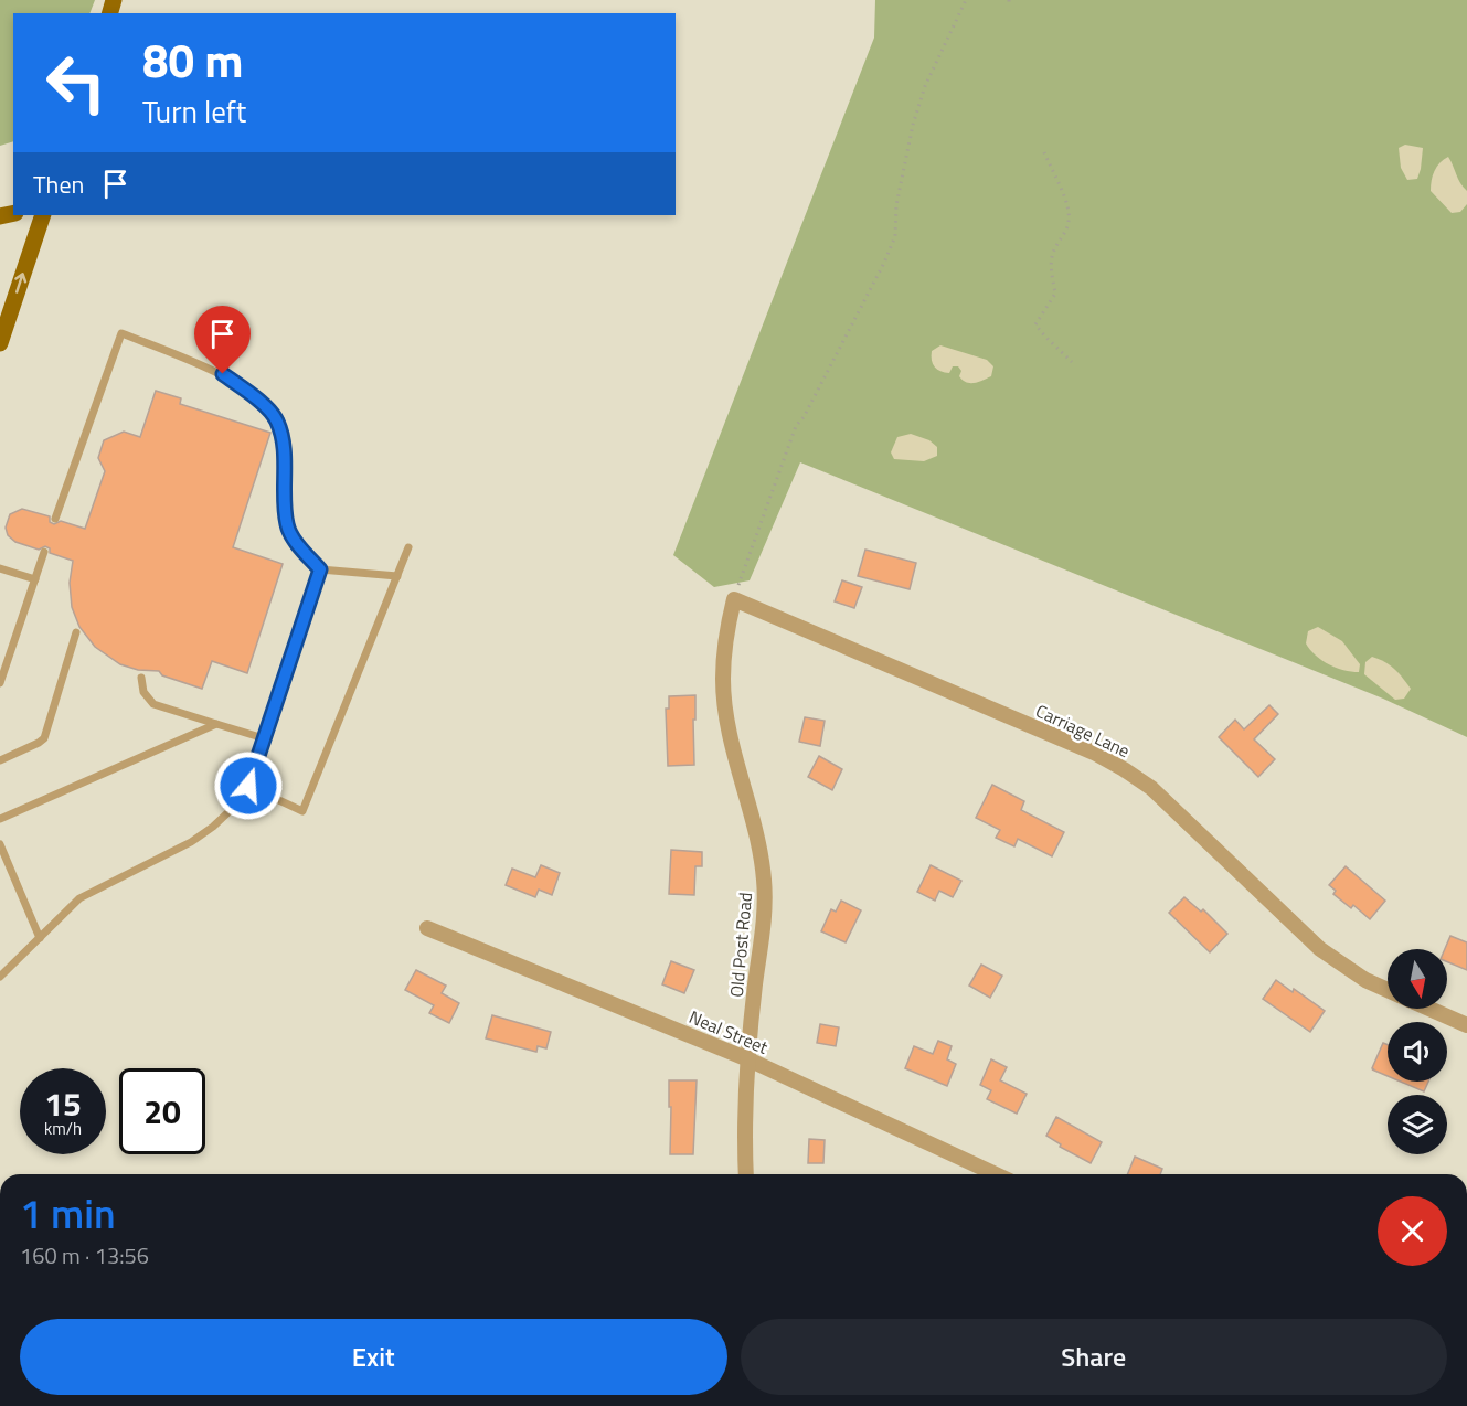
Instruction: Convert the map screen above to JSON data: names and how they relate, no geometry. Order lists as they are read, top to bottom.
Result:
{
  "streets": {
    "street": ["Carriage Lane", "Old Post Road", "Neal Street"]
  },
  "crossings": [
    ["Carriage Lane", "Old Post Road"],
    ["Old Post Road", "Neal Street"]
  ],
  "north": "bottom",
  "page": {
    "turn": ["80 m", "Turn left"],
    "then": "Then",
    "speed": "15 km/h",
    "limit": "20",
    "heading": ["1 min", "160 m · 13:56"],
    "buttons": ["Exit", "Share"]
  }
}
